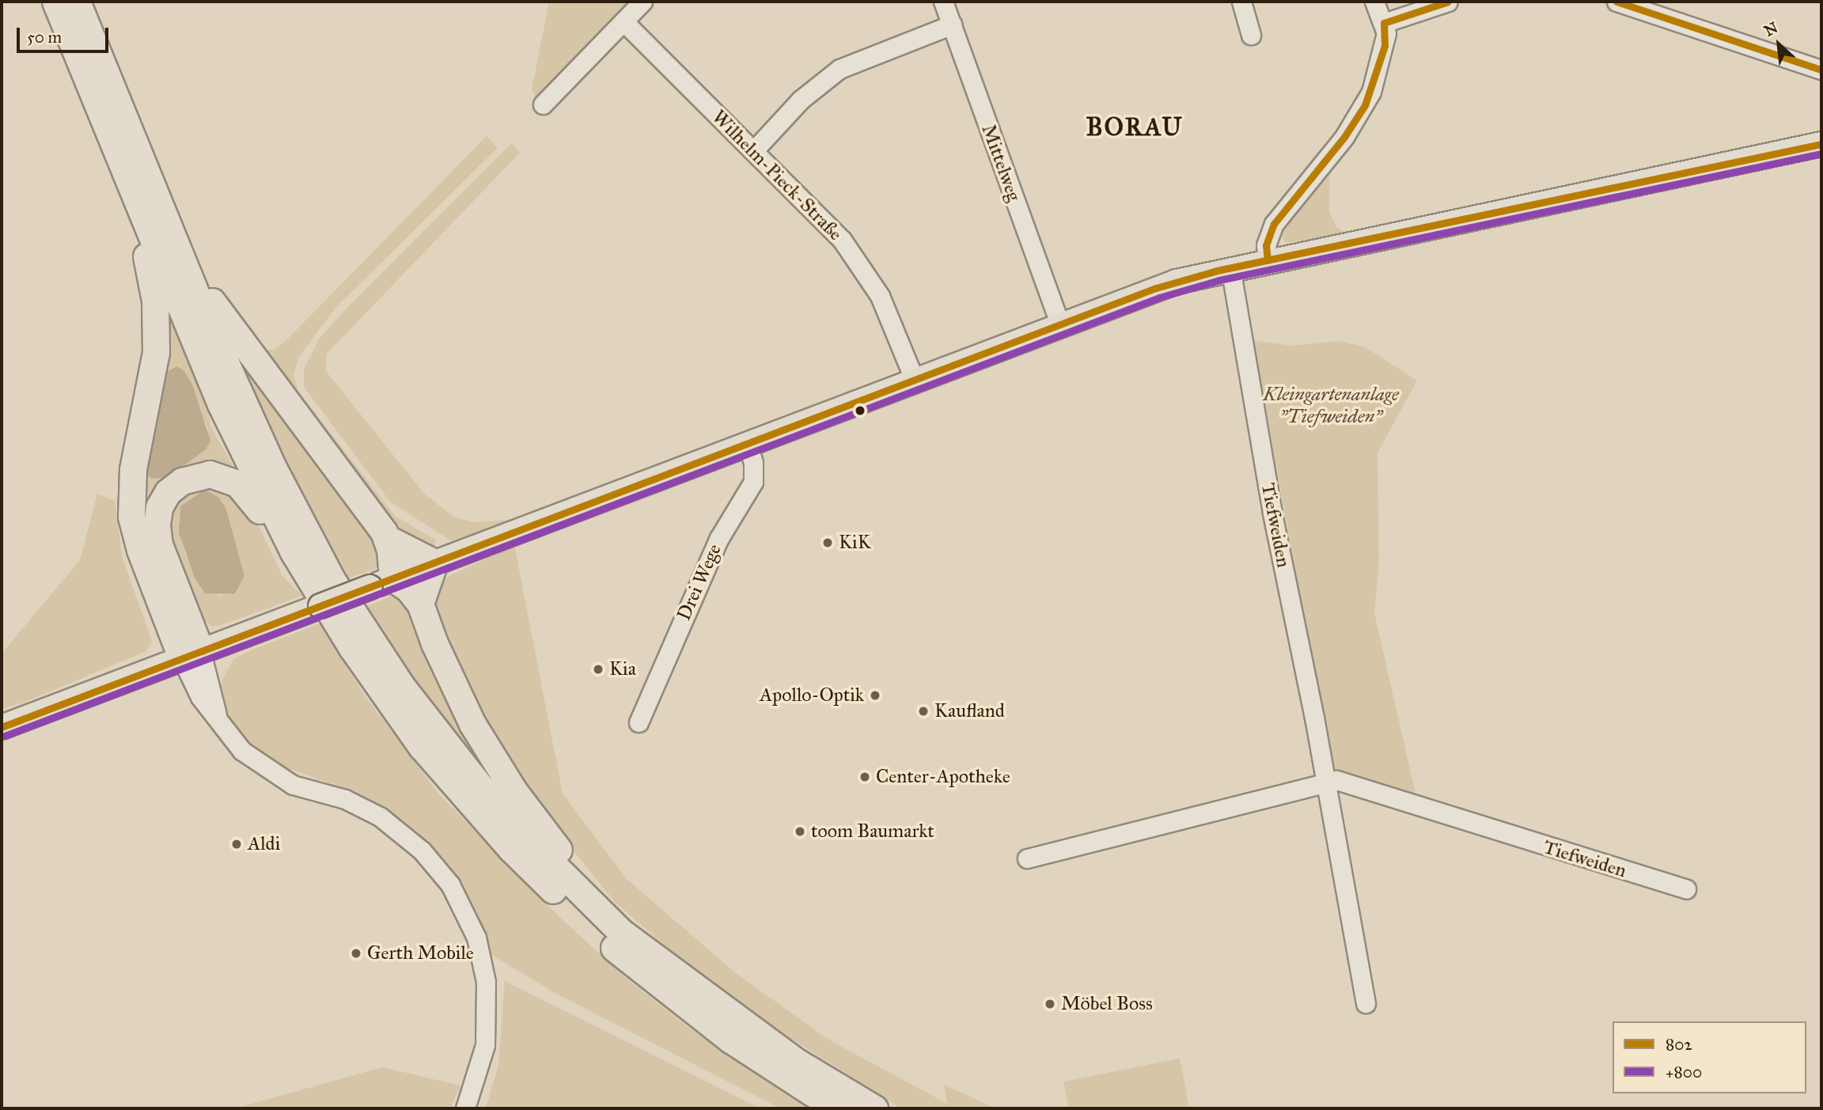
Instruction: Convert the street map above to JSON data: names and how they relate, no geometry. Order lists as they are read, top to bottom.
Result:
{
  "streets": {
    "street": [
      "Mittelweg",
      "Wilhelm-Pieck-Straße",
      "Tiefweiden",
      "Drei Wege"
    ]
  },
  "districts": ["BORAU"],
  "parks": ["Kleingartenanlage \"Tiefweiden\""],
  "places": [
    "KiK",
    "Kia",
    "Apollo-Optik",
    "Kaufland",
    "Center-Apotheke",
    "toom Baumarkt",
    "Aldi",
    "Gerth Mobile",
    "Möbel Boss"
  ],
  "lines": ["transit line 802", "transit line +800"],
  "legend": ["802", "+800"],
  "scale_bar": "50 m",
  "north": "top left"
}
